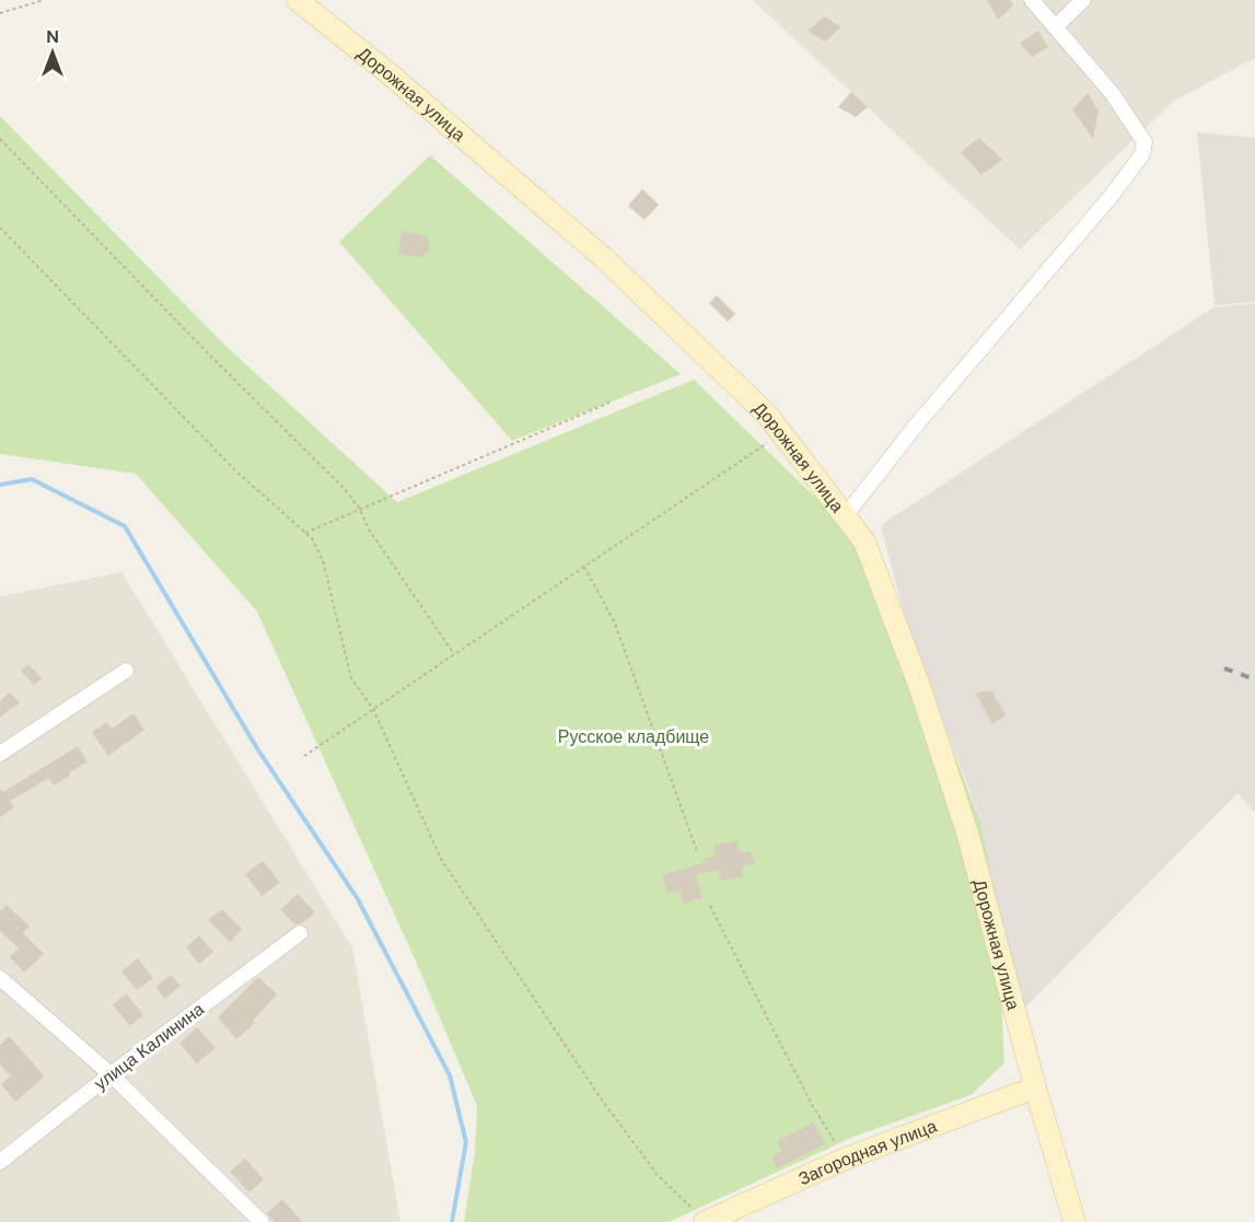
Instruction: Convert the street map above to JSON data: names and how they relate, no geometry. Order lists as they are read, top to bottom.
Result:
{
  "streets": {
    "street": ["Дорожная улица", "улица Калинина", "Загородная улица"]
  },
  "crossings": [
    ["Дорожная улица", "Загородная улица"]
  ],
  "parks": ["Русское кладбище"],
  "north": "top"
}
